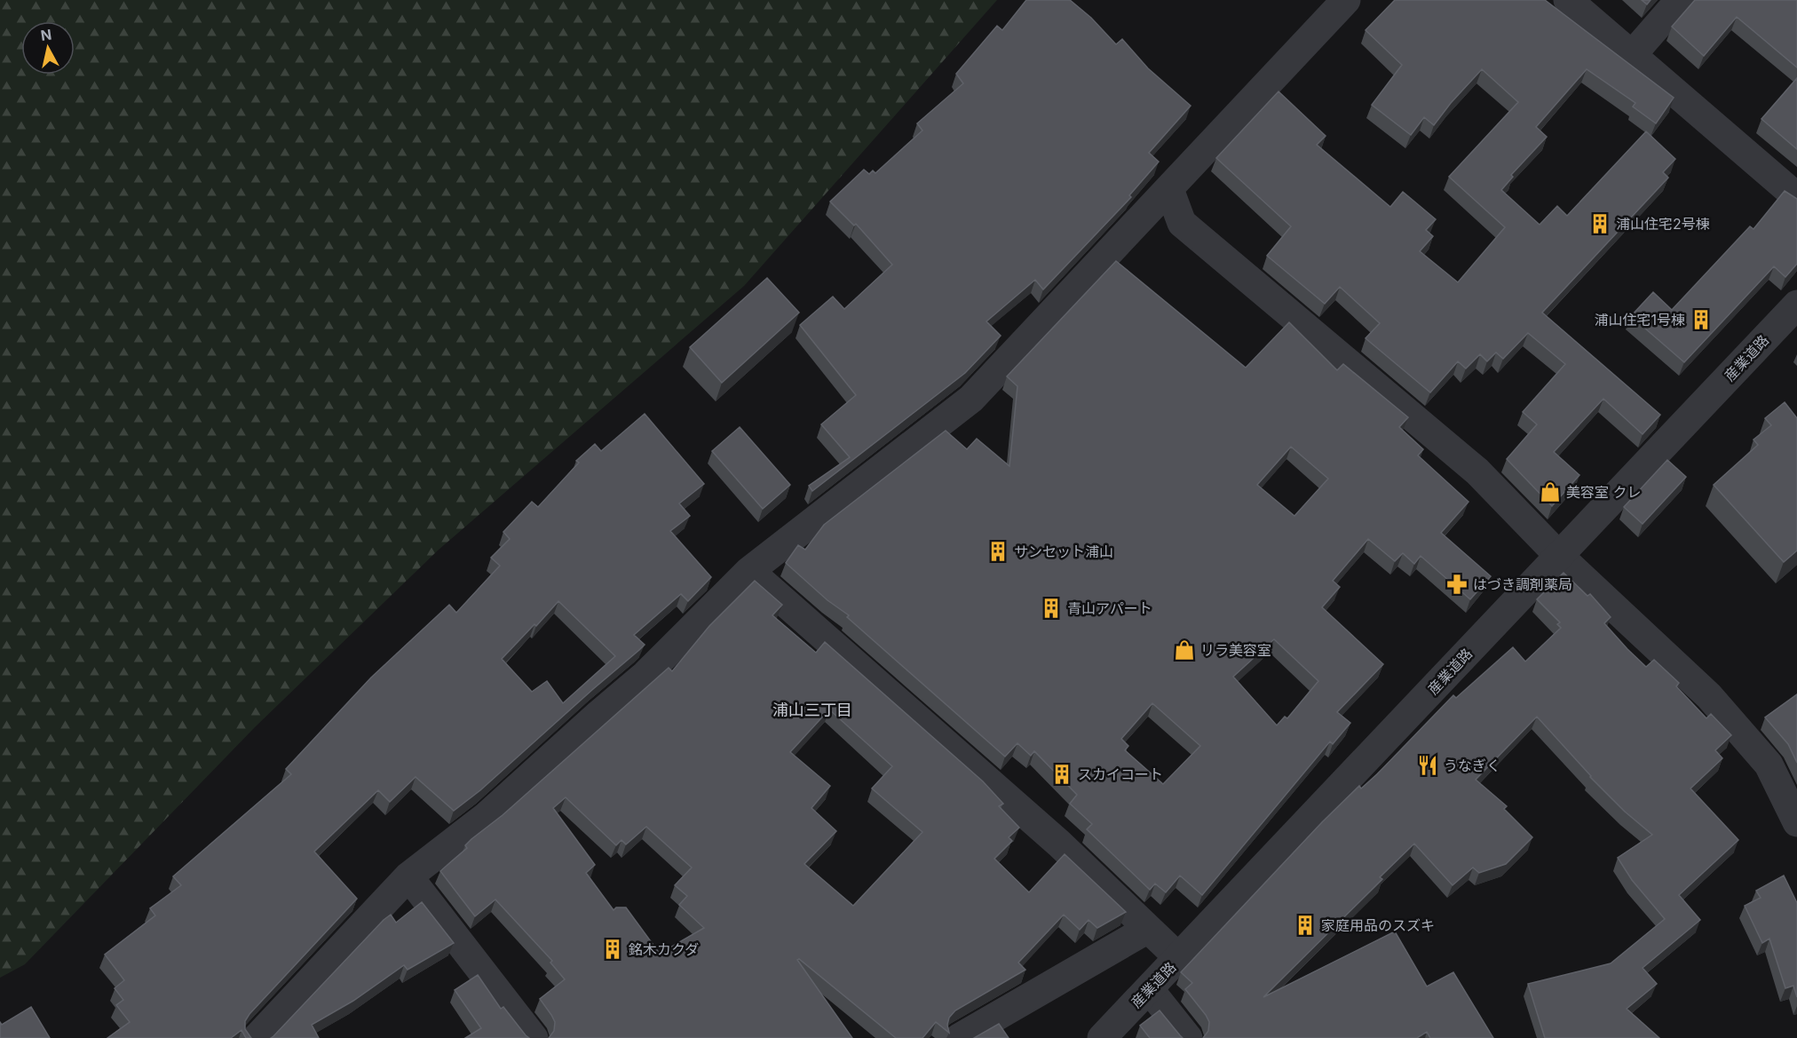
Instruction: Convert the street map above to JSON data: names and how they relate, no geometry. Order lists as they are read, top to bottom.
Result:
{
  "streets": {
    "street": ["産業道路"]
  },
  "districts": ["浦山三丁目"],
  "places": {
    "building": [
      "浦山住宅2号棟",
      "浦山住宅1号棟",
      "サンセット浦山",
      "青山アパート",
      "スカイコート",
      "家庭用品のスズキ",
      "銘木カクダ"
    ],
    "shop": ["美容室 クレ", "リラ美容室"],
    "pharmacy": ["はづき調剤薬局"],
    "restaurant": ["うなぎく"]
  },
  "north": "top"
}
